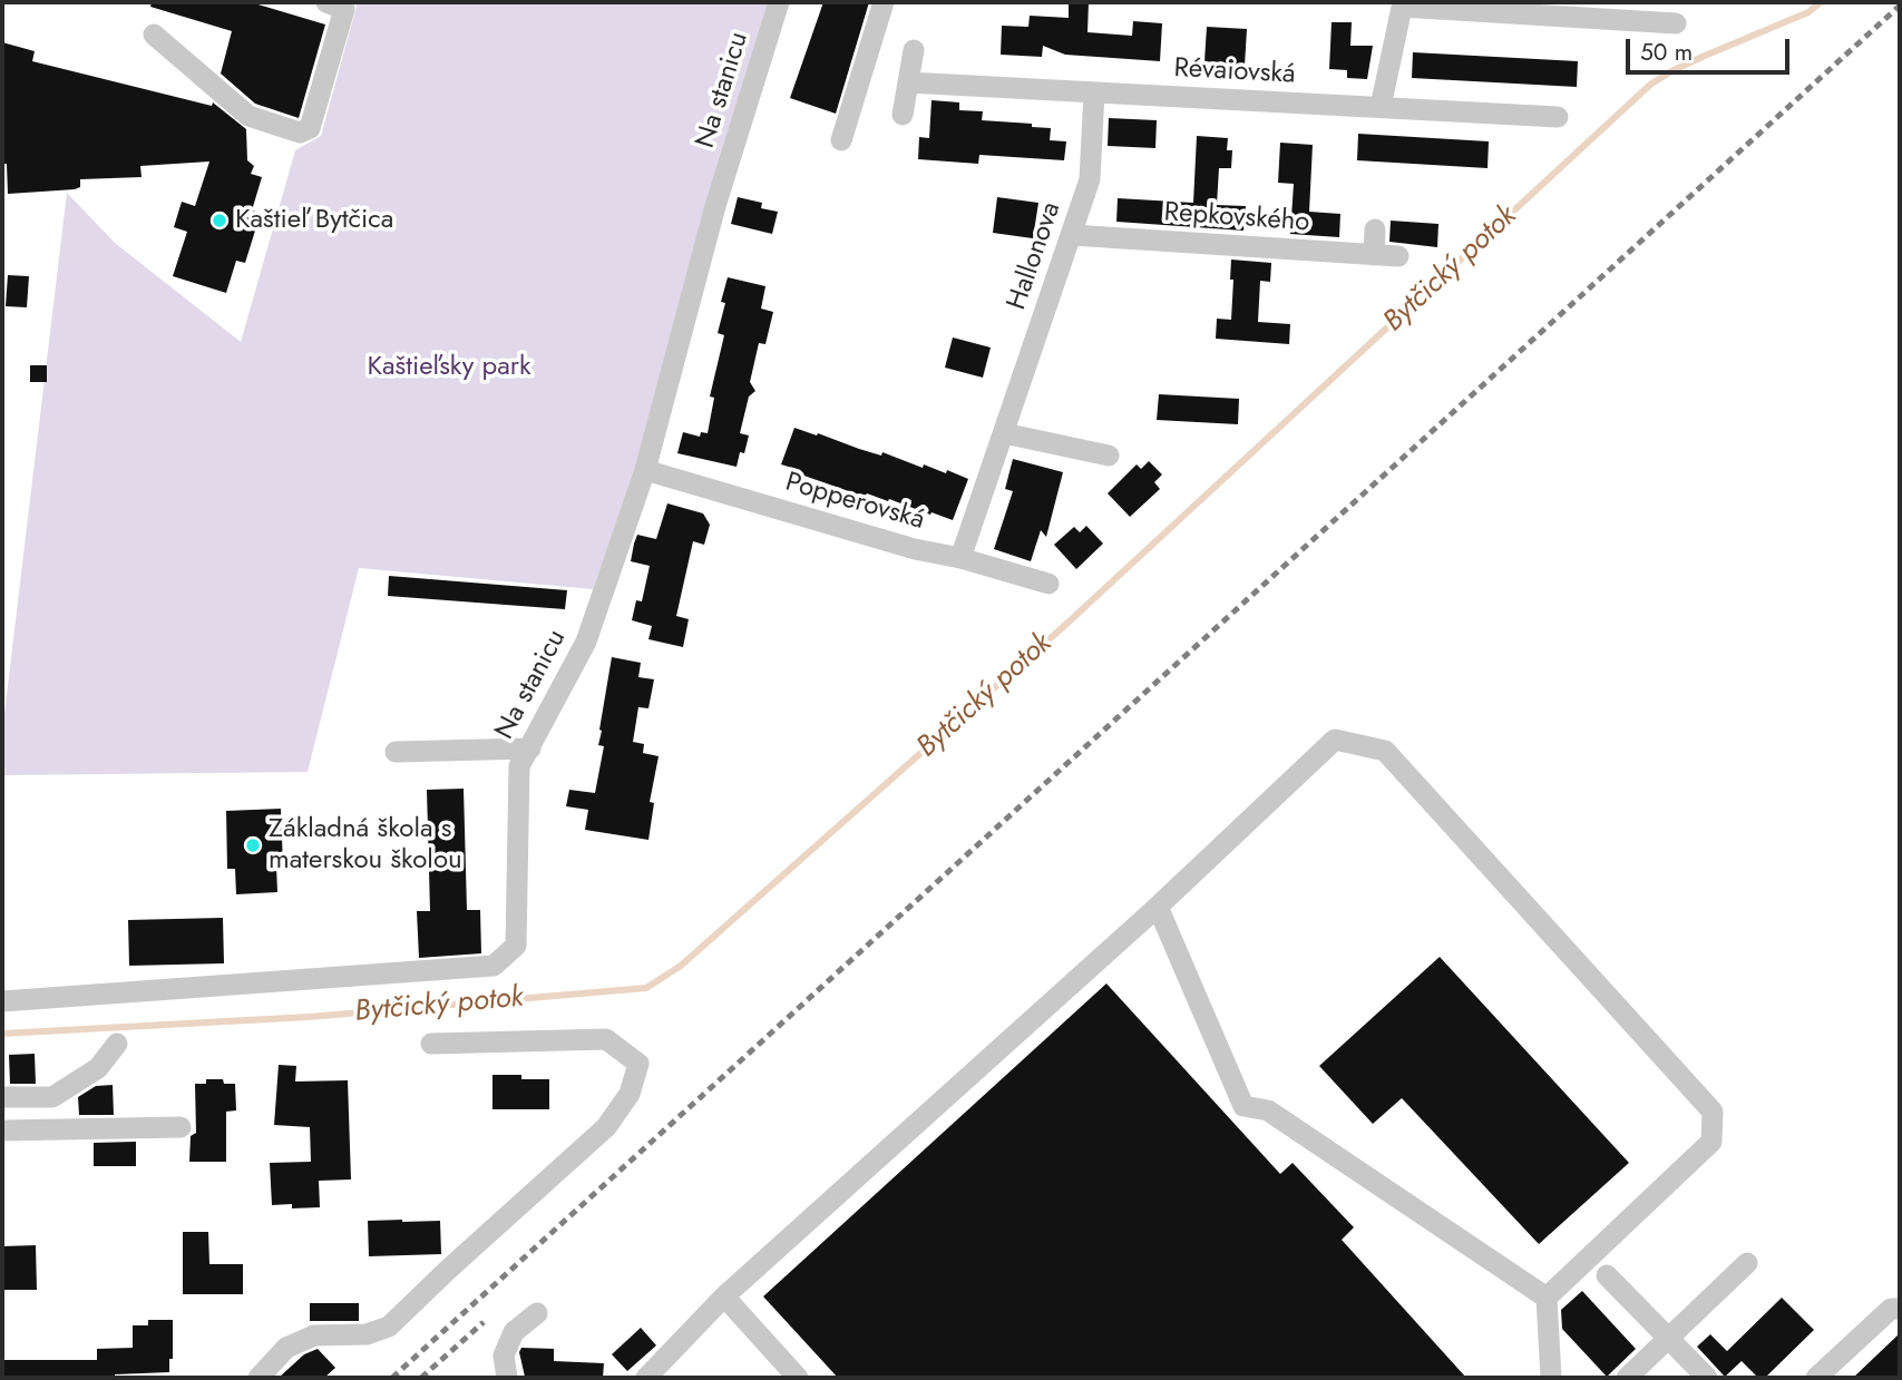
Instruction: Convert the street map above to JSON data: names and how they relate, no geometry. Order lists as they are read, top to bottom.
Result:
{
  "streets": {
    "street": [
      "Révaiovská",
      "Na stanicu",
      "Repkovského",
      "Hallonova",
      "Popperovská"
    ]
  },
  "crossings": [
    ["Révaiovská", "Hallonova"],
    ["Na stanicu", "Popperovská"],
    ["Repkovského", "Hallonova"],
    ["Hallonova", "Popperovská"]
  ],
  "water": ["Bytčický potok"],
  "parks": ["Kaštieľsky park"],
  "places": ["Kaštieľ Bytčica", "Základná škola s materskou školou"],
  "scale_bar": "50 m"
}
